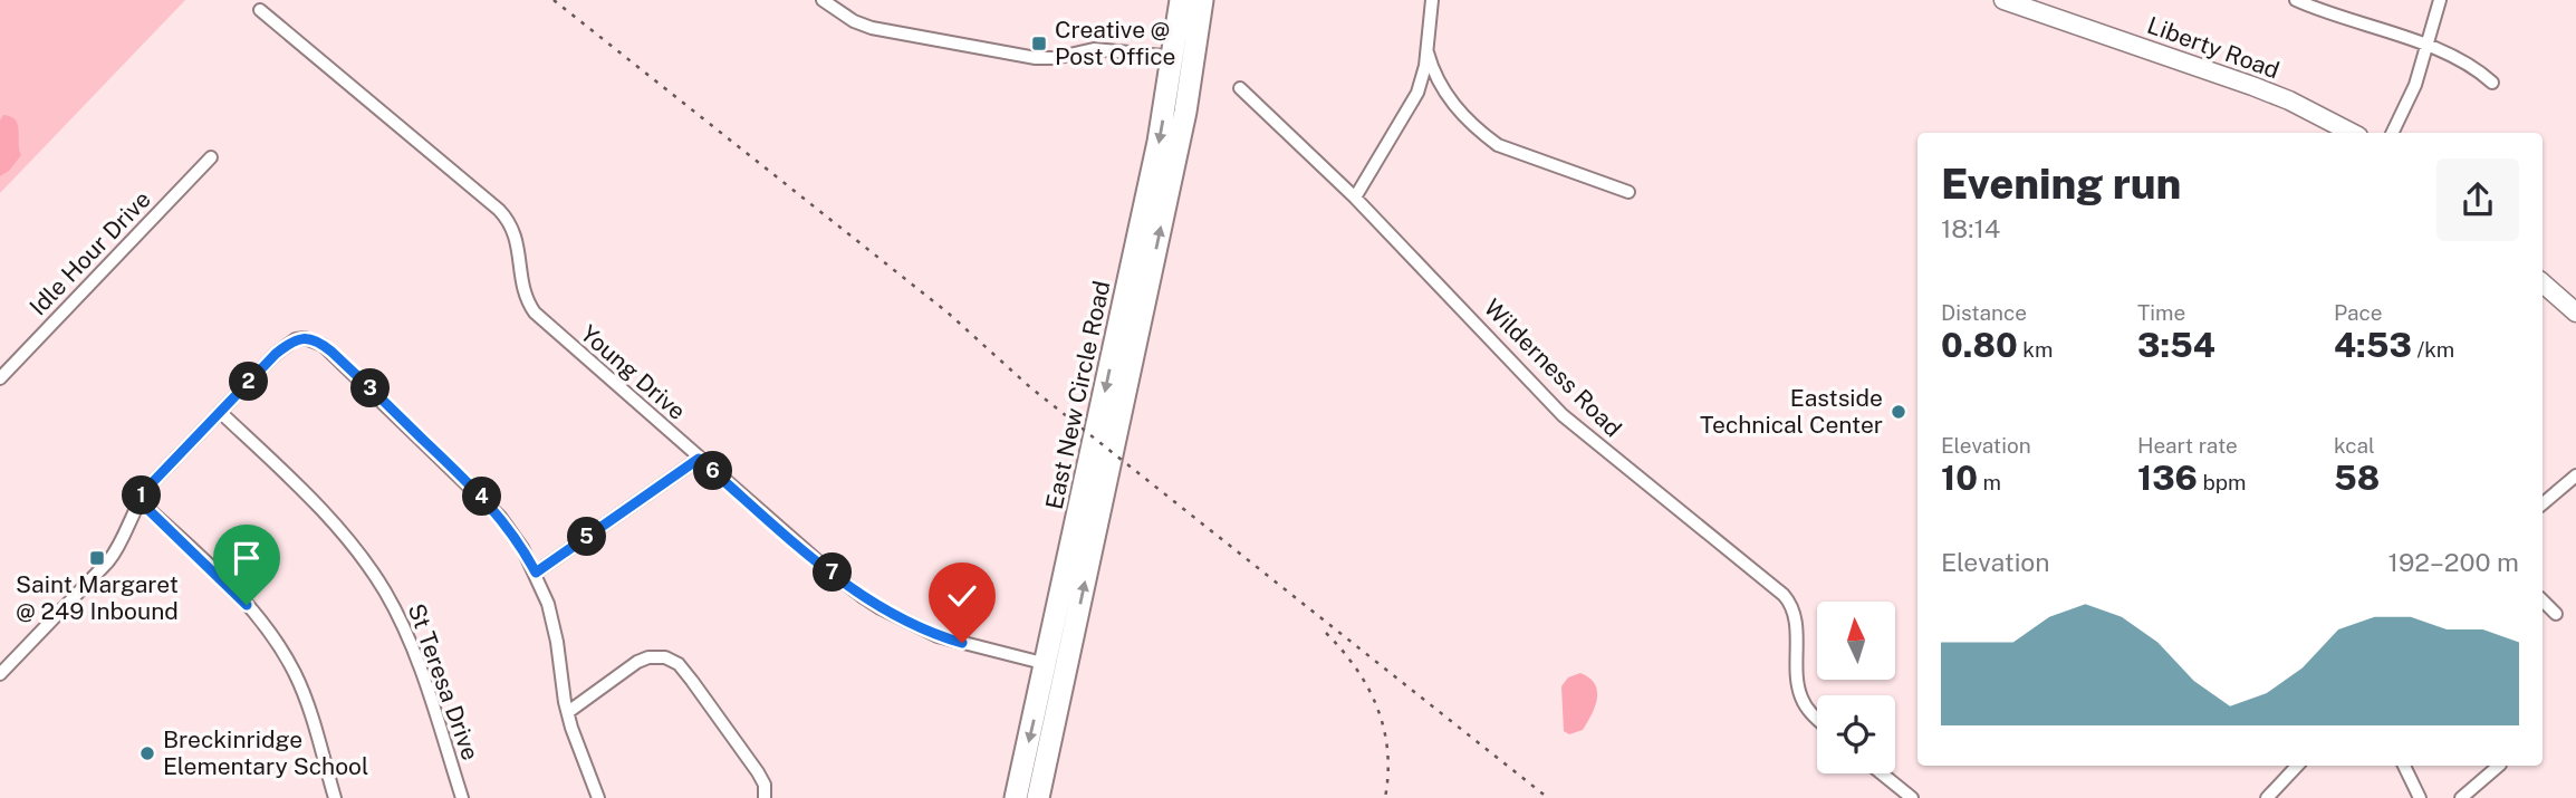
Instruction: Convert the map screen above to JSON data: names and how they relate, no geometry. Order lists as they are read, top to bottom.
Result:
{
  "streets": {
    "highway": ["East New Circle Road"],
    "main road": ["Liberty Road"],
    "street": [
      "Idle Hour Drive",
      "Wilderness Road",
      "Young Drive",
      "St Teresa Drive"
    ]
  },
  "crossings": [
    ["Young Drive", "East New Circle Road"]
  ],
  "places": {
    "transit": ["Creative @ Post Office", "Saint Margaret @ 249 Inbound"],
    "other": ["Eastside Technical Center", "Breckinridge Elementary School"]
  },
  "north": "top",
  "page": {
    "heading": ["Evening run", "18:14"],
    "stats": [
      ["Distance", "0.80 km"],
      ["Time", "3:54"],
      ["Pace", "4:53 /km"],
      ["Elevation", "10 m"],
      ["Heart rate", "136 bpm"],
      ["kcal", "58"]
    ],
    "pins": [
      "2",
      "3",
      "6",
      "1",
      "4",
      "5",
      "7"
    ],
    "chart": ["Elevation", "192–200 m"]
  }
}
